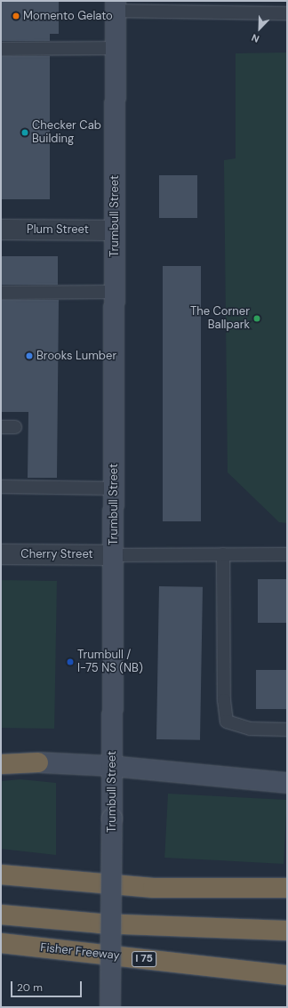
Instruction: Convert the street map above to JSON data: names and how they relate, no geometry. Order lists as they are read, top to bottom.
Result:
{
  "streets": {
    "highway": ["Fisher Freeway", "I 75"],
    "street": ["Trumbull Street", "Plum Street", "Cherry Street"]
  },
  "crossings": [
    ["Trumbull Street", "Plum Street"],
    ["Trumbull Street", "Cherry Street"]
  ],
  "places": [
    "Momento Gelato",
    "Checker Cab Building",
    "The Corner Ballpark",
    "Brooks Lumber",
    "Trumbull / I-75 NS (NB)"
  ],
  "scale_bar": "20 m",
  "north": "bottom left"
}
